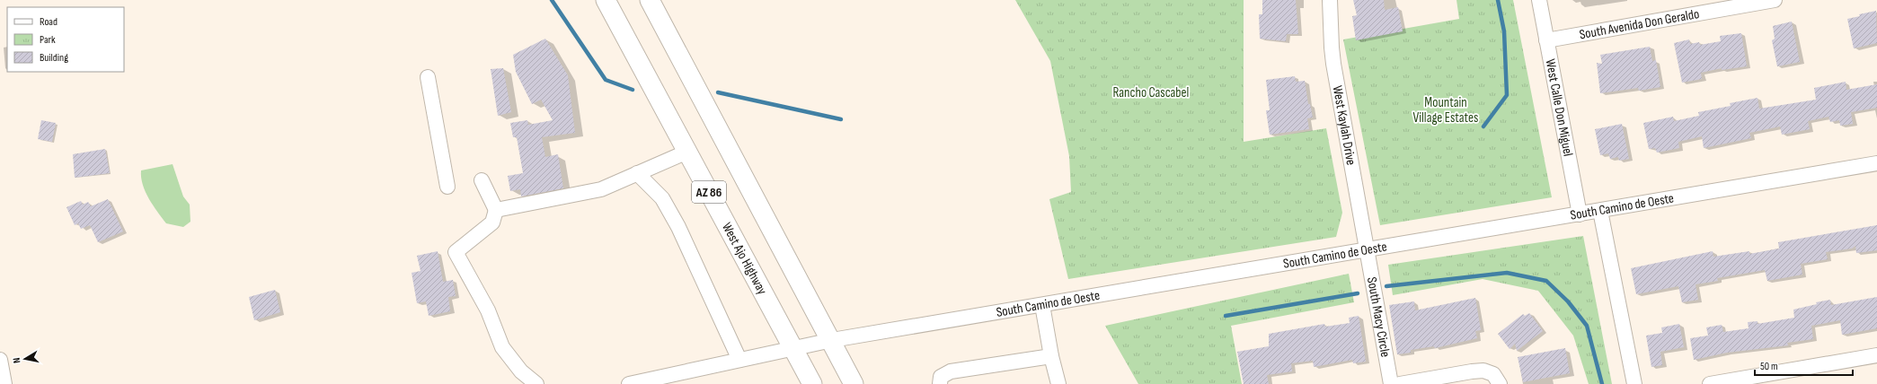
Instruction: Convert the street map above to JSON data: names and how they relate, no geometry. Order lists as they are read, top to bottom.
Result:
{
  "streets": {
    "main road": ["AZ 86", "West Ajo Highway"],
    "street": [
      "South Avenida Don Geraldo",
      "West Calle Don Miguel",
      "West Kaylah Drive",
      "South Camino de Oeste",
      "South Macy Circle"
    ]
  },
  "crossings": [
    ["South Avenida Don Geraldo", "West Calle Don Miguel"],
    ["West Calle Don Miguel", "South Camino de Oeste"],
    ["West Kaylah Drive", "South Camino de Oeste"],
    ["West Kaylah Drive", "South Macy Circle"],
    ["AZ 86", "South Camino de Oeste"],
    ["South Camino de Oeste", "West Ajo Highway"],
    ["South Camino de Oeste", "South Macy Circle"]
  ],
  "parks": ["Rancho Cascabel", "Mountain Village Estates"],
  "legend": ["Road", "Park", "Building"],
  "scale_bar": "50 m",
  "north": "left"
}
